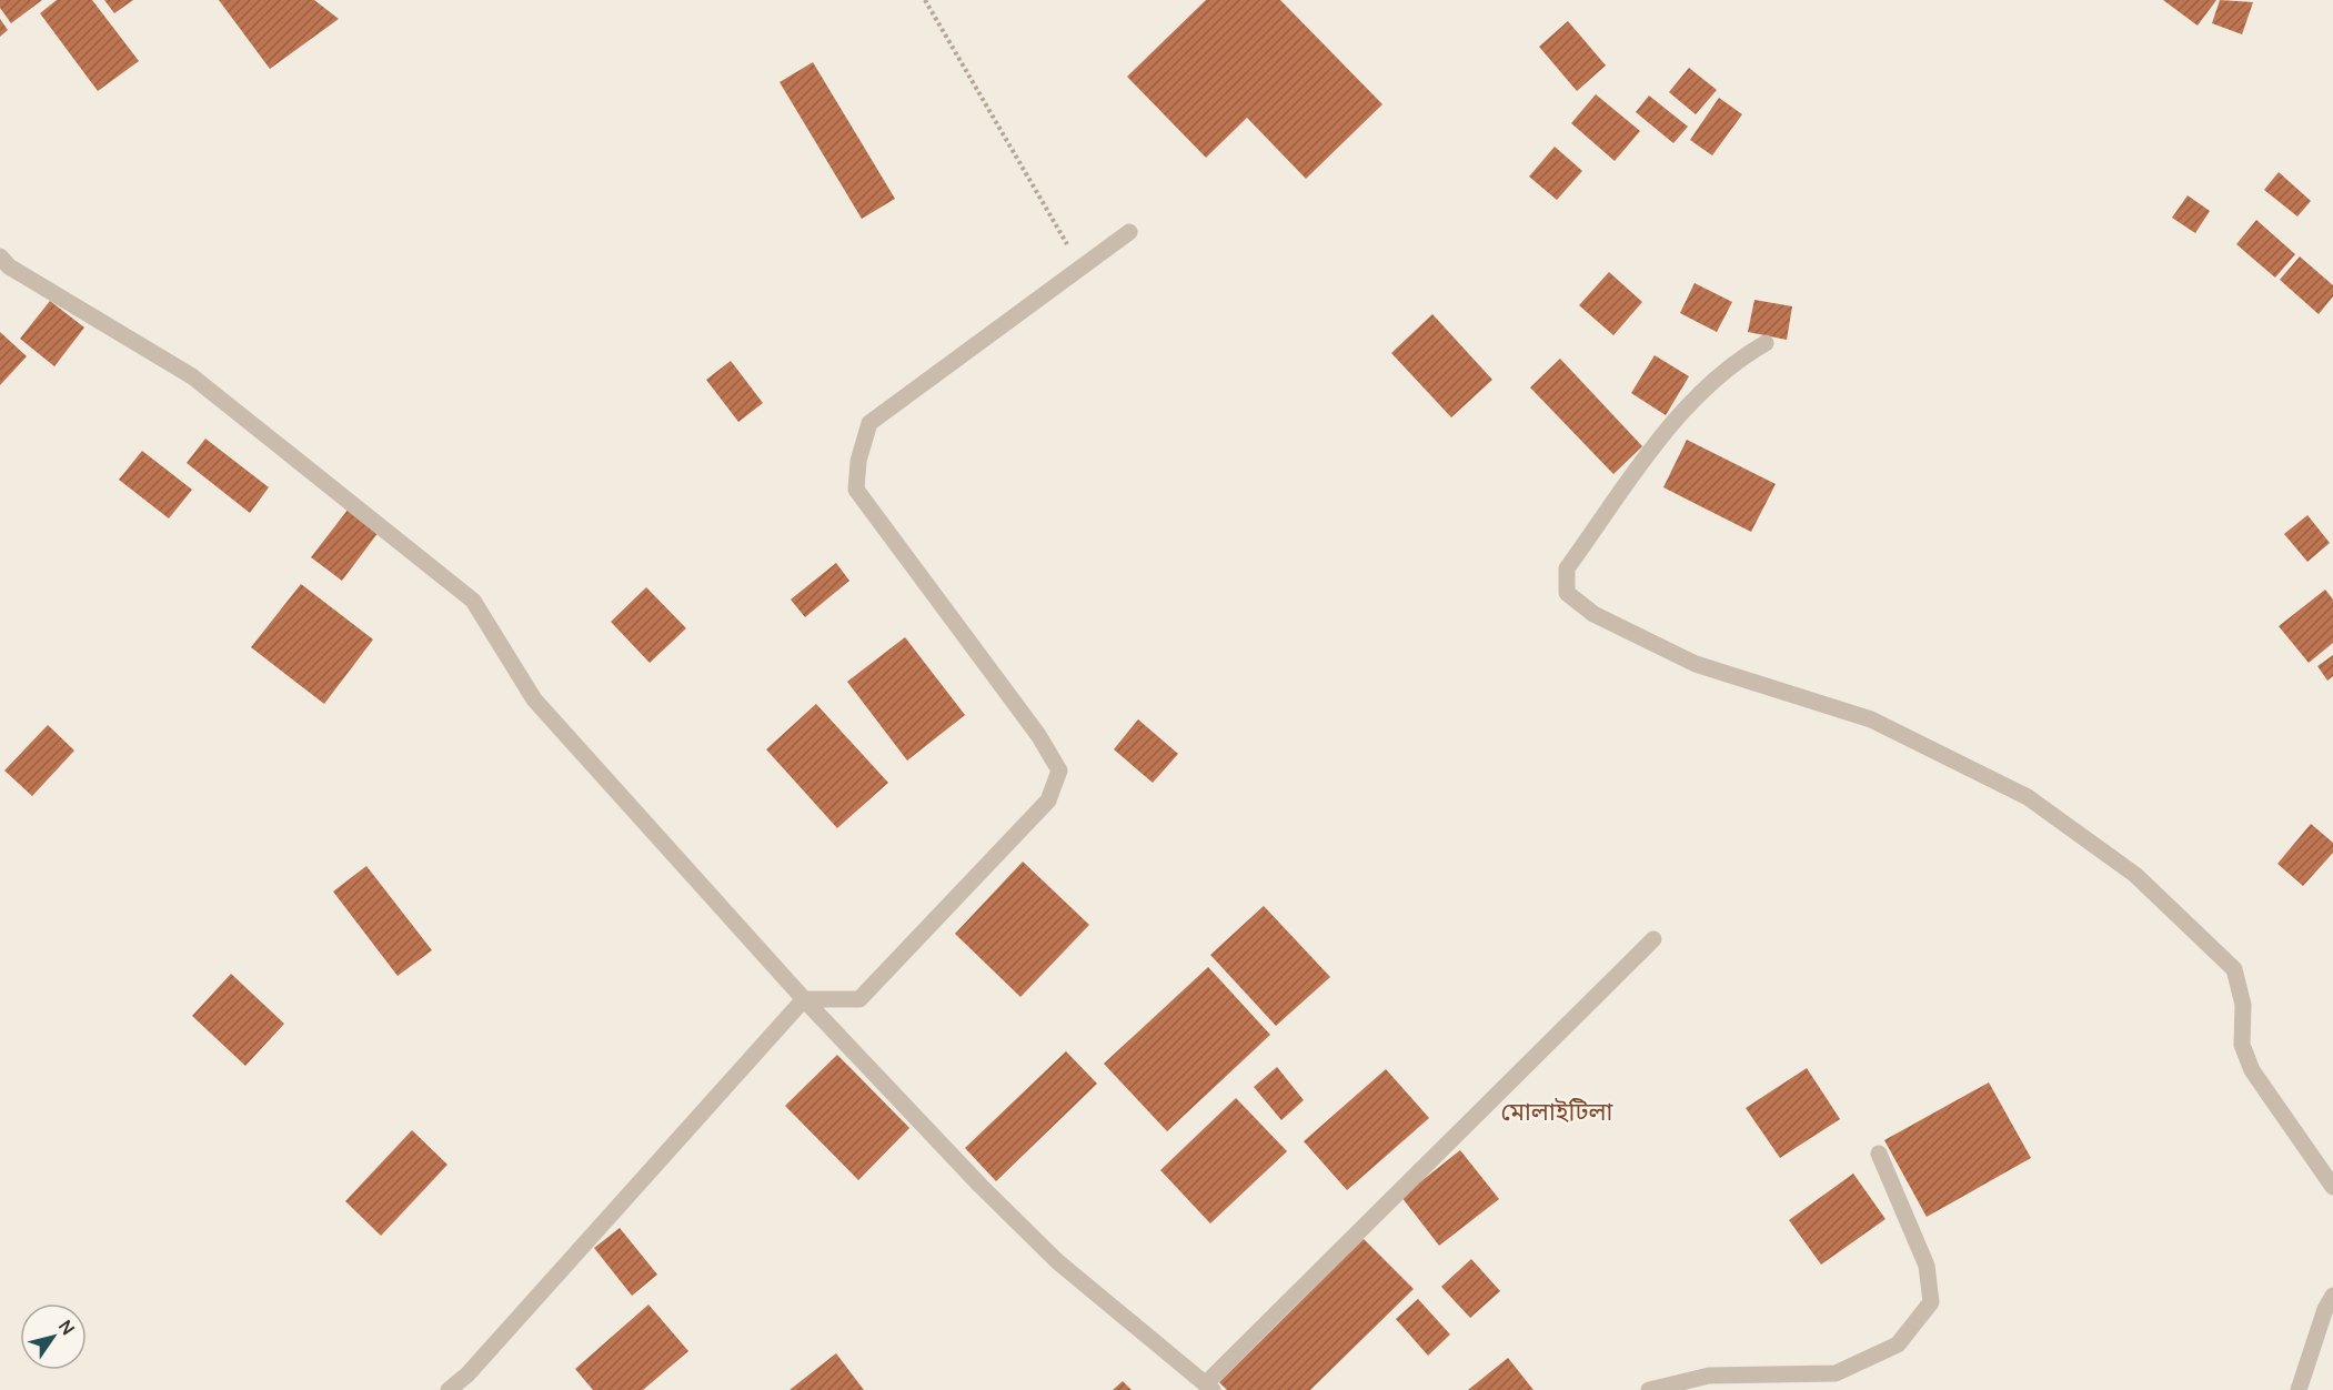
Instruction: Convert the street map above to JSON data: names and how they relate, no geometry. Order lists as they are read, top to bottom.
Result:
{
  "districts": ["মোলাইটিলা"],
  "north": "top right"
}
